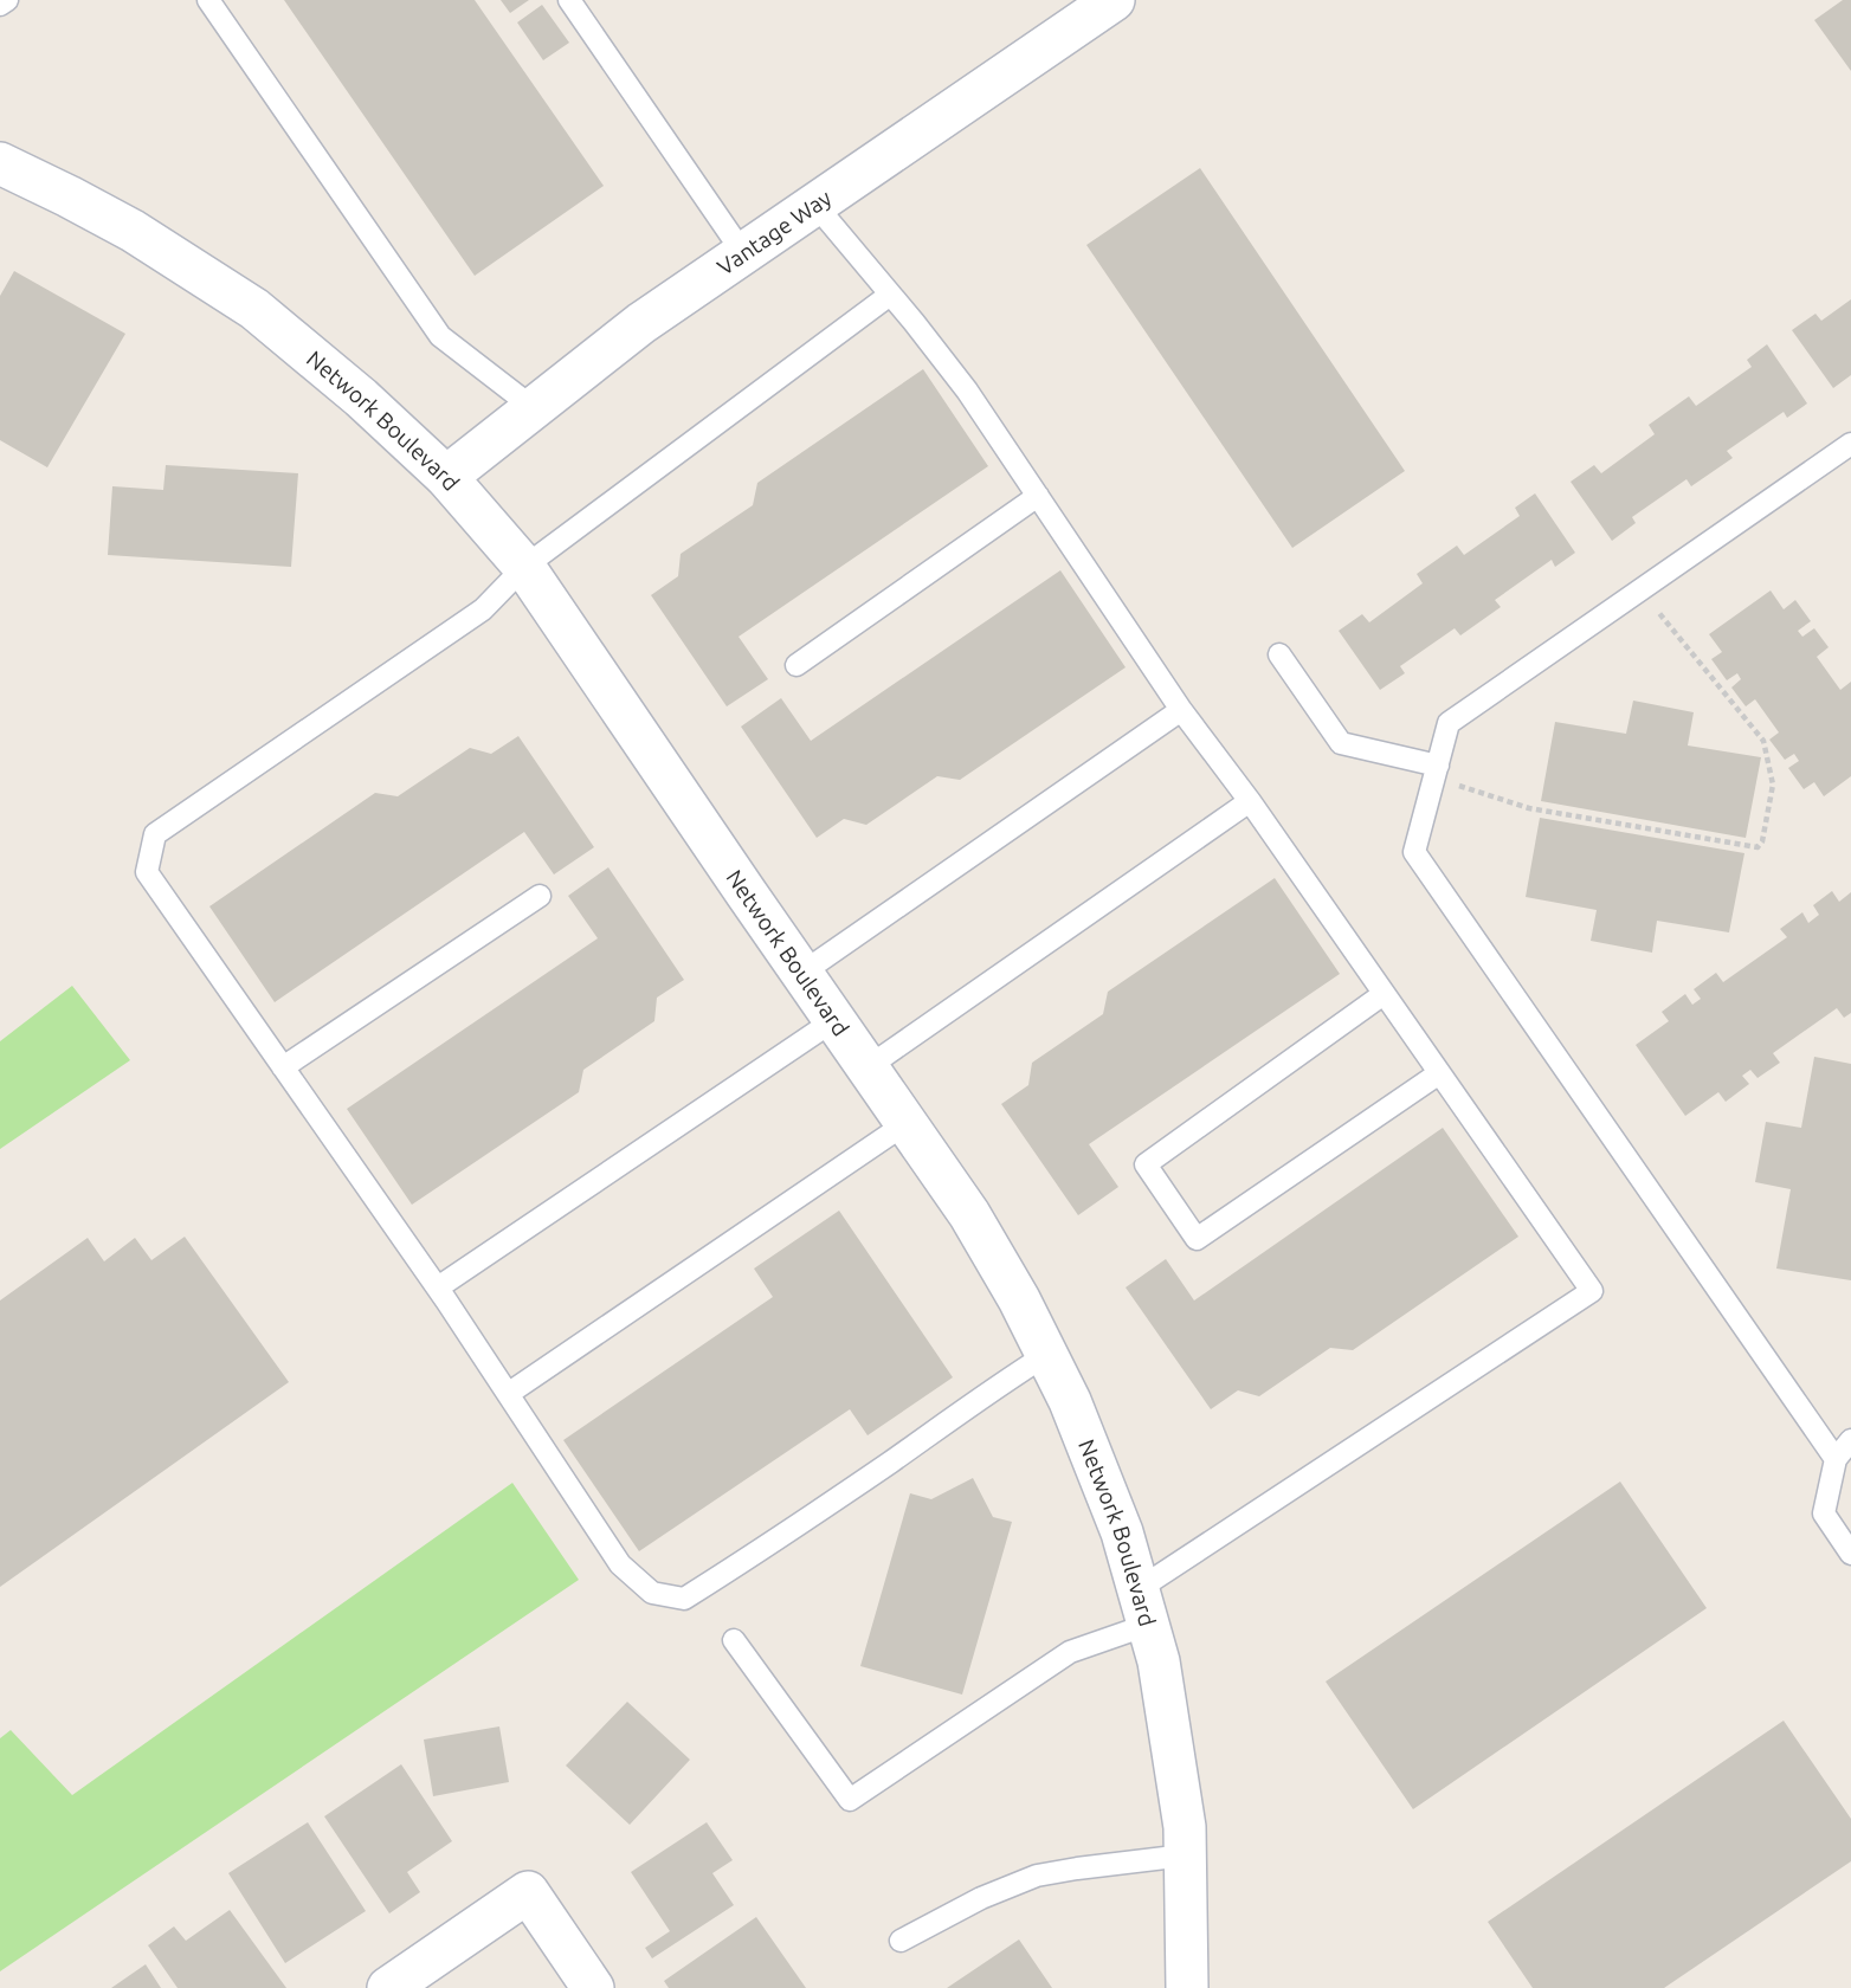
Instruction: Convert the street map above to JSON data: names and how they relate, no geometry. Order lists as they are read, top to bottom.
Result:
{
  "streets": {
    "street": ["Vantage Way", "Network Boulevard"]
  },
  "crossings": [
    ["Vantage Way", "Network Boulevard"]
  ]
}
